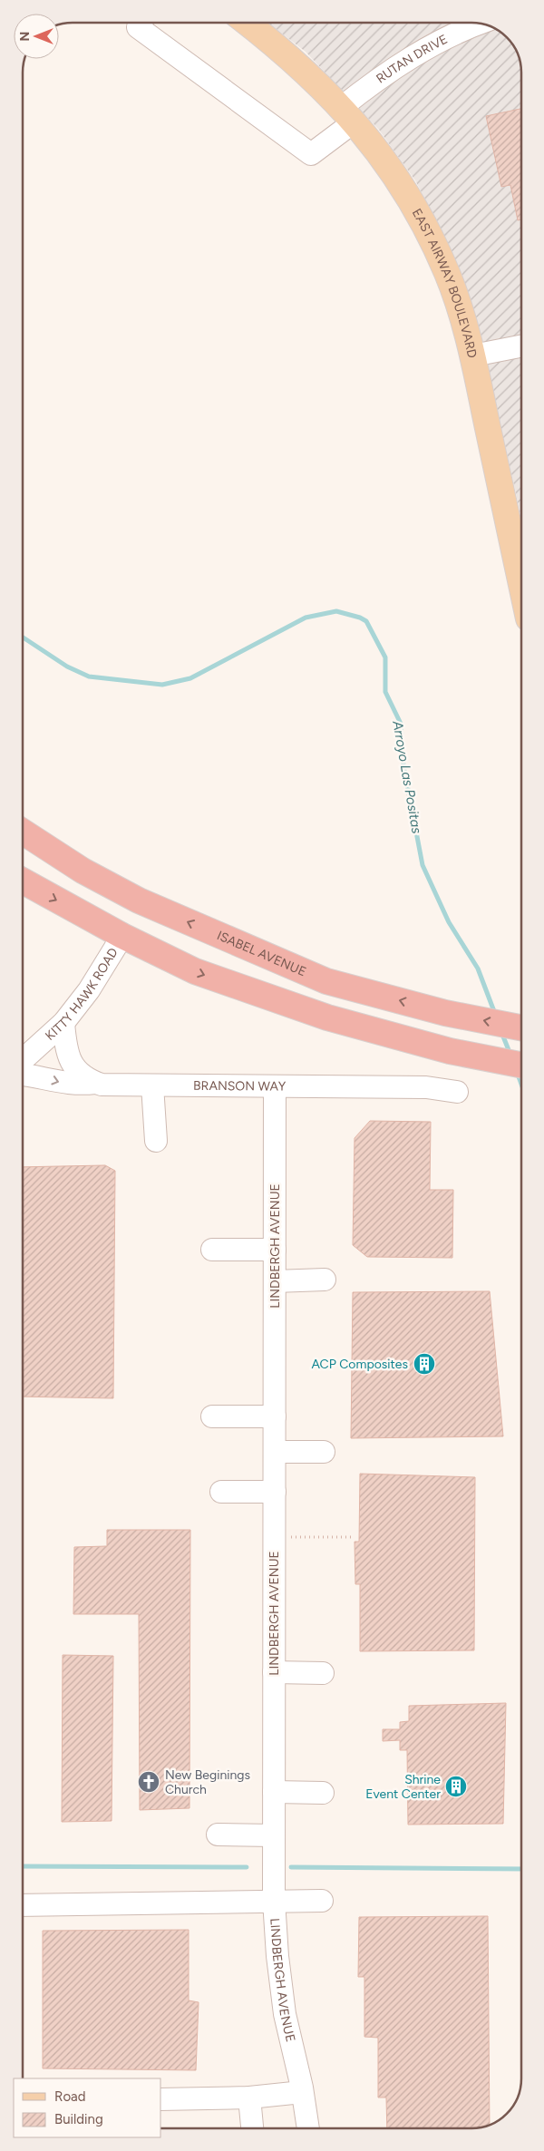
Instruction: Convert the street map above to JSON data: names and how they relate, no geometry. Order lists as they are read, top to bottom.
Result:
{
  "streets": {
    "highway": ["ISABEL AVENUE"],
    "main road": ["EAST AIRWAY BOULEVARD"],
    "street": [
      "RUTAN DRIVE",
      "KITTY HAWK ROAD",
      "BRANSON WAY",
      "LINDBERGH AVENUE"
    ]
  },
  "crossings": [
    ["RUTAN DRIVE", "EAST AIRWAY BOULEVARD"],
    ["KITTY HAWK ROAD", "BRANSON WAY"],
    ["BRANSON WAY", "LINDBERGH AVENUE"]
  ],
  "water": ["Arroyo Las Positas"],
  "places": {
    "building": ["ACP Composites", "Shrine Event Center"],
    "church": ["New Beginings Church"]
  },
  "legend": ["Road", "Building"],
  "north": "left"
}
